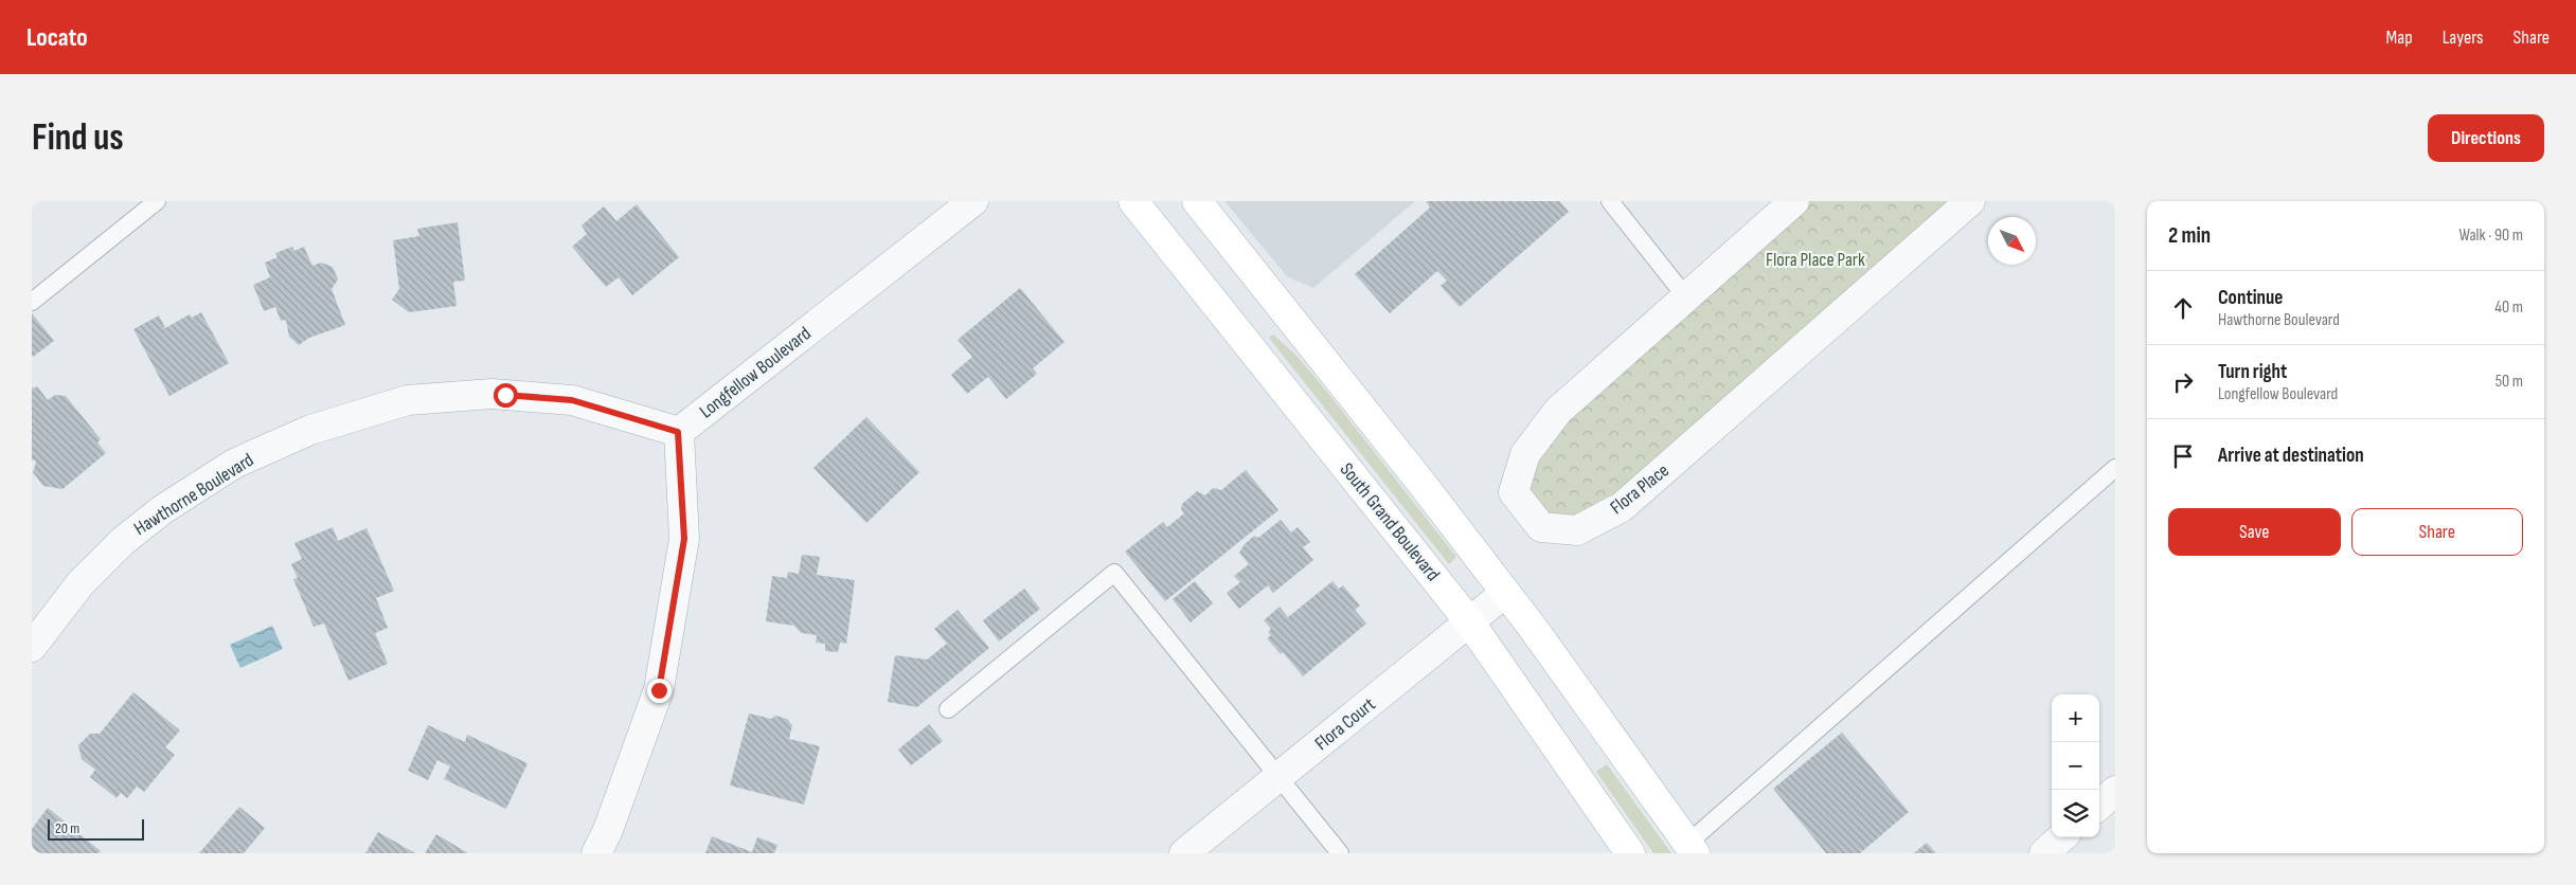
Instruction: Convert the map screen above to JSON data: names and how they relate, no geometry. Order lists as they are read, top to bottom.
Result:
{
  "streets": {
    "main road": ["South Grand Boulevard"],
    "street": [
      "Longfellow Boulevard",
      "Flora Place",
      "Hawthorne Boulevard",
      "Flora Court"
    ]
  },
  "crossings": [
    ["Longfellow Boulevard", "Hawthorne Boulevard"],
    ["South Grand Boulevard", "Flora Court"]
  ],
  "parks": ["Flora Place Park"],
  "scale_bar": "20 m",
  "north": "bottom right",
  "page": {
    "header": "Locato",
    "nav": ["Map", "Layers", "Share"],
    "buttons": [
      "Directions",
      ["Save", "Share"]
    ],
    "title": "Find us",
    "heading": ["2 min", "Walk · 90 m"],
    "list": [
      ["Continue", "Hawthorne Boulevard", "40 m"],
      ["Turn right", "Longfellow Boulevard", "50 m"],
      "Arrive at destination"
    ],
    "map_buttons": ["+", "−"],
    "scale": "20 m"
  }
}
